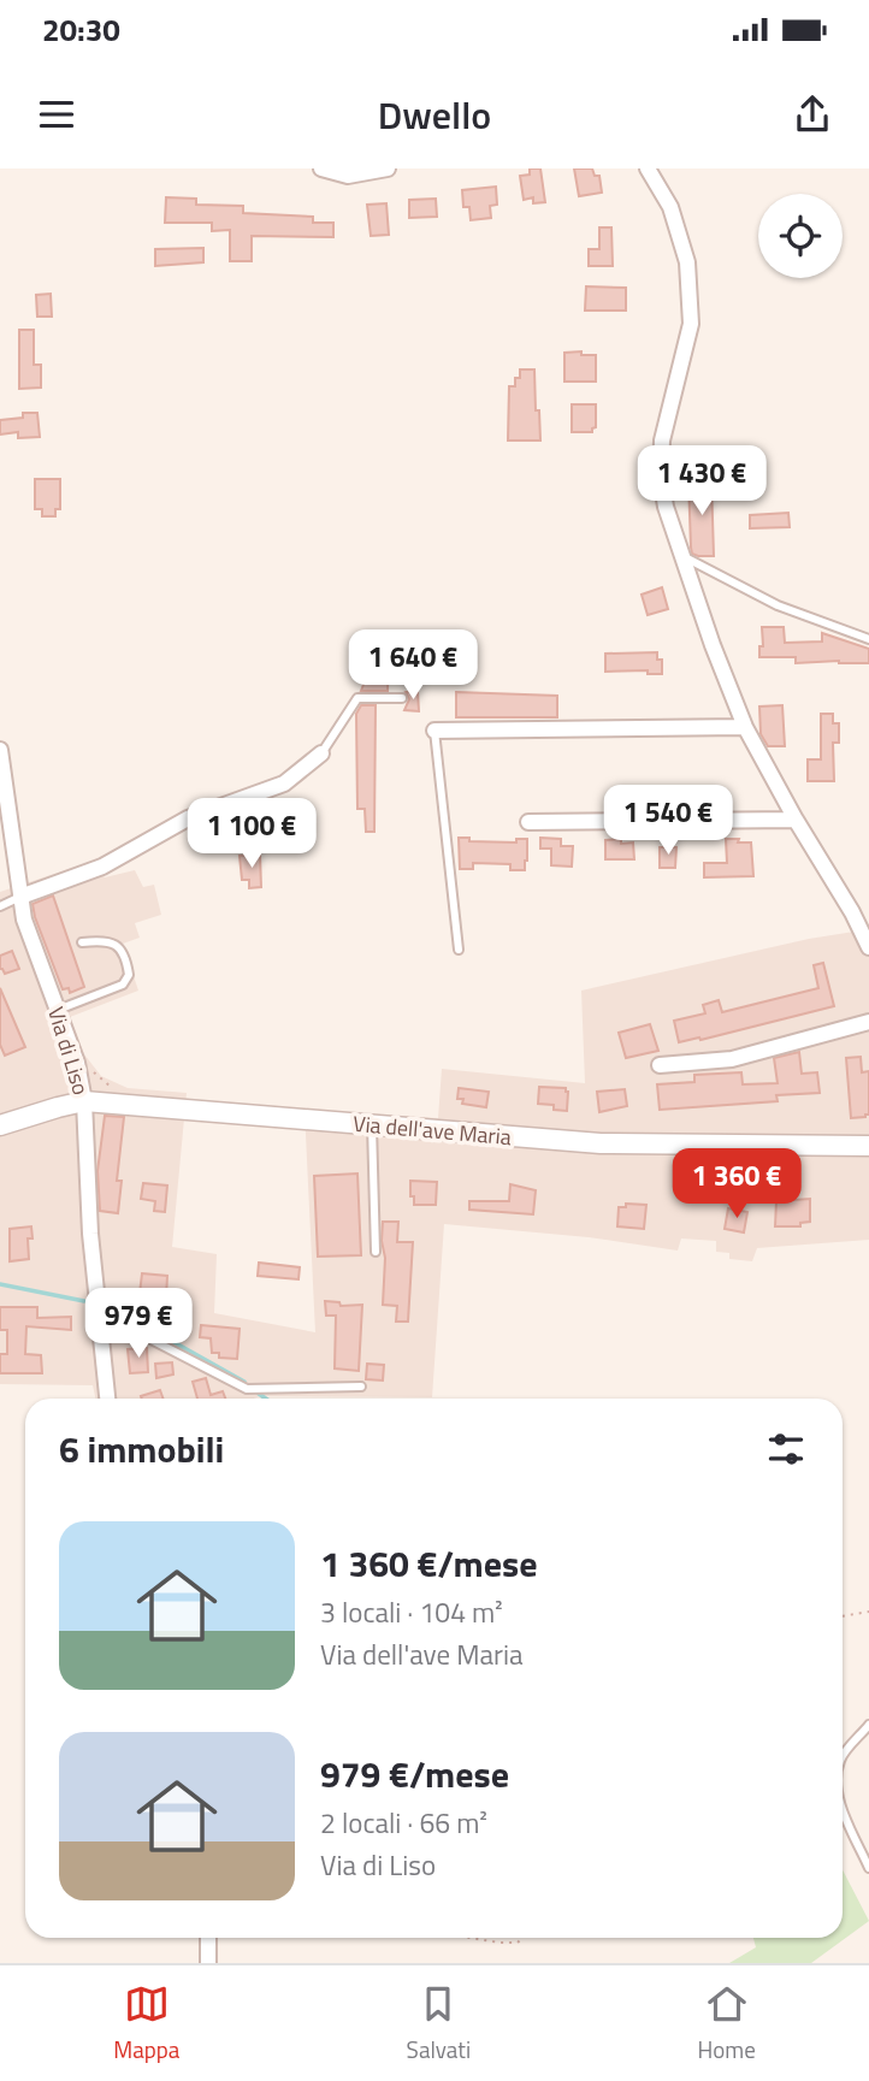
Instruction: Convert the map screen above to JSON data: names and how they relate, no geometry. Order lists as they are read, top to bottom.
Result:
{
  "streets": {
    "street": ["Via di Liso", "Via dell'ave Maria"]
  },
  "crossings": [
    ["Via di Liso", "Via dell'ave Maria"]
  ],
  "page": {
    "status": "20:30",
    "header": "Dwello",
    "price": [
      "1 430 €",
      "1 640 €",
      "1 540 €",
      "1 100 €",
      "1 360 €",
      "979 €"
    ],
    "heading": "6 immobili",
    "list": [
      {
        "name": "1 360 €/mese",
        "note": "3 locali · 104 m² · Via dell'ave Maria"
      },
      {
        "name": "979 €/mese",
        "note": "2 locali · 66 m² · Via di Liso"
      }
    ],
    "tabs": ["Mappa", "Salvati", "Home"]
  }
}
